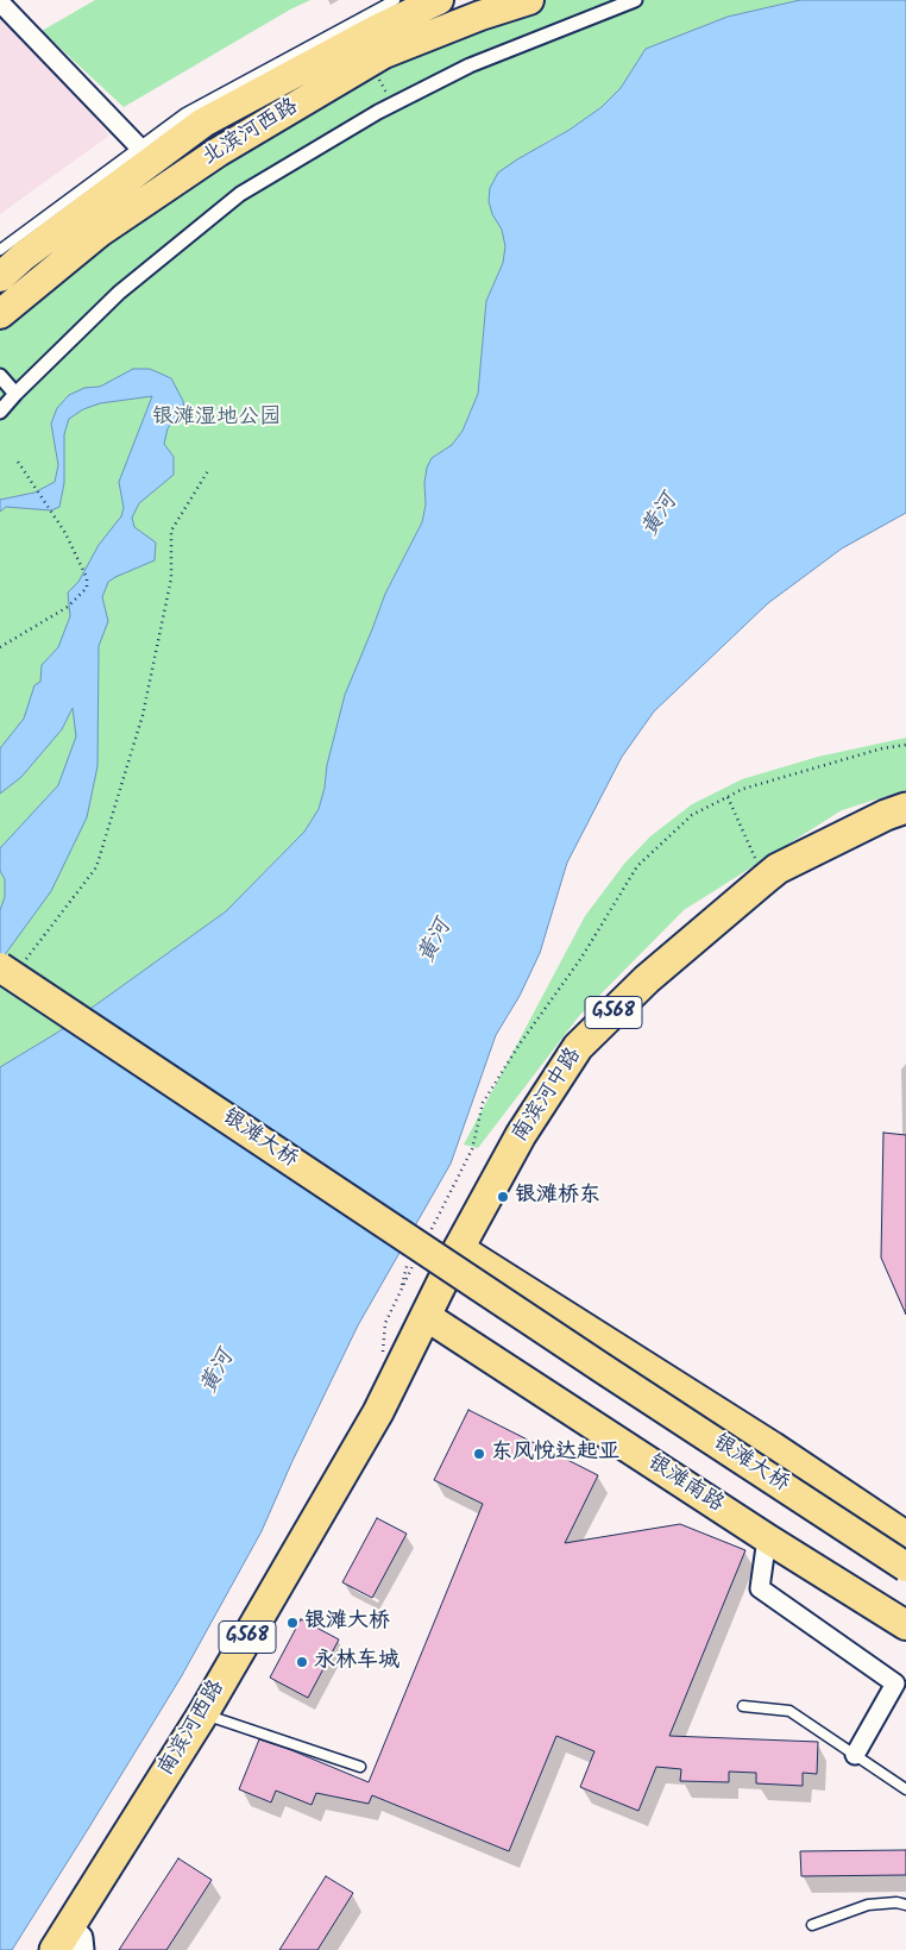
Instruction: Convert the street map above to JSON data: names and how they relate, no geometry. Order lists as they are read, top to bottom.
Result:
{
  "streets": {
    "highway": ["G568", "南滨河中路", "南滨河西路"],
    "main road": ["北滨河西路", "银滩大桥", "银滩南路"]
  },
  "crossings": [
    ["南滨河中路", "银滩南路"],
    ["南滨河中路", "南滨河西路"],
    ["银滩南路", "南滨河西路"]
  ],
  "water": ["黄河"],
  "parks": ["银滩湿地公园"],
  "places": [
    "银滩桥东",
    "东风悦达起亚",
    "银滩大桥",
    "永林车城"
  ]
}
